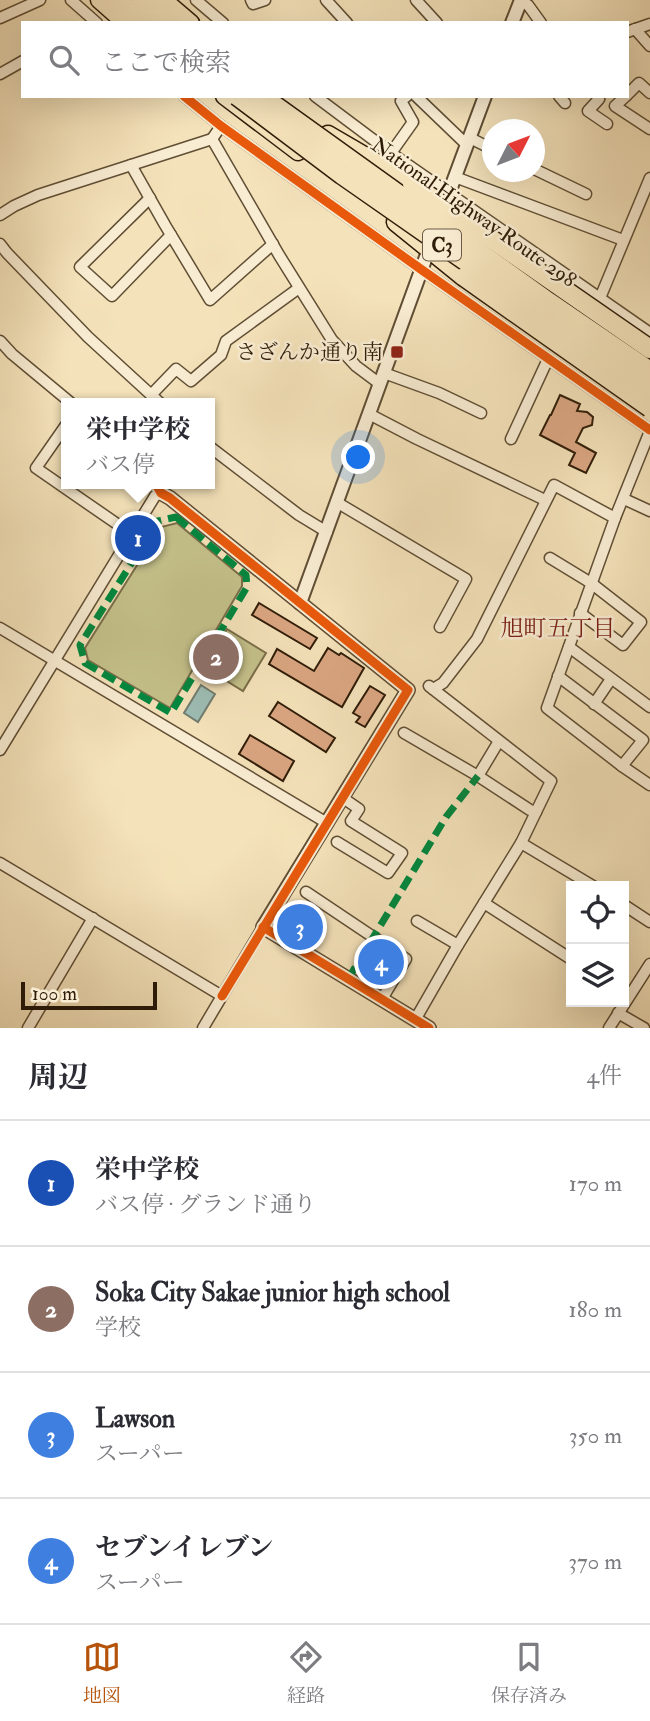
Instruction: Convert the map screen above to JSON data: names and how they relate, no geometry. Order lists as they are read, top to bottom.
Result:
{
  "streets": {
    "highway": ["National Highway Route 298", "C3"]
  },
  "districts": ["旭町五丁目"],
  "places": {
    "transit": ["さざんか通り南"]
  },
  "scale_bar": "100 m",
  "north": "top right",
  "page": {
    "search": "ここで検索",
    "popup": ["栄中学校", "バス停"],
    "pins": [
      "1",
      "2",
      "3",
      "4"
    ],
    "scale": "100 m",
    "heading": ["周辺", "4件"],
    "list": [
      {
        "mark": "1",
        "name": "栄中学校",
        "note": "バス停 · グランド通り",
        "value": "170 m"
      },
      {
        "mark": "2",
        "name": "Soka City Sakae junior high school",
        "note": "学校",
        "value": "180 m"
      },
      {
        "mark": "3",
        "name": "Lawson",
        "note": "スーパー",
        "value": "350 m"
      },
      {
        "mark": "4",
        "name": "セブンイレブン",
        "note": "スーパー",
        "value": "370 m"
      }
    ],
    "nav": ["地図", "経路", "保存済み"]
  }
}
